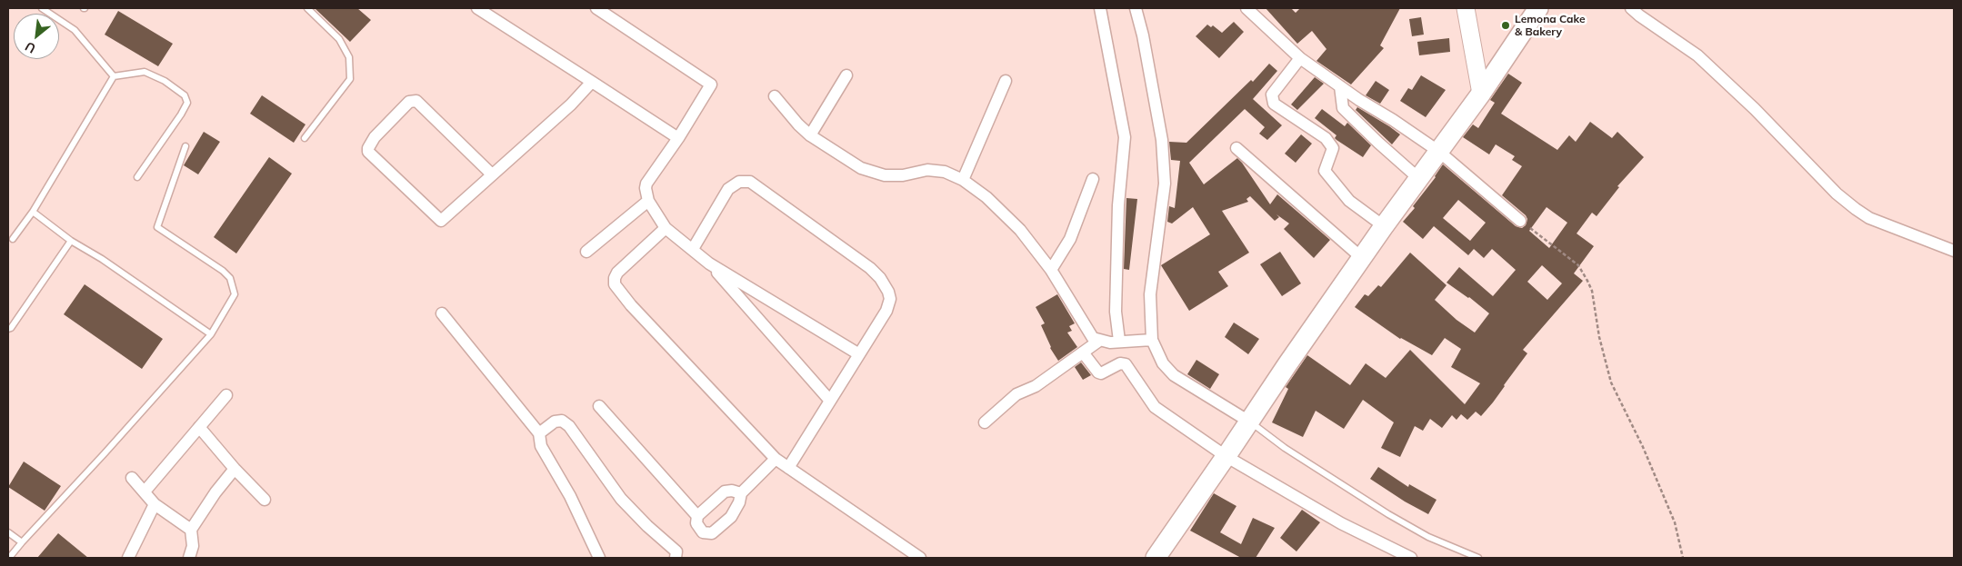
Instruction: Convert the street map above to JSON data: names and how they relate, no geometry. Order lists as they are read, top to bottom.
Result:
{
  "places": ["Lemona Cake & Bakery"],
  "north": "bottom left"
}
